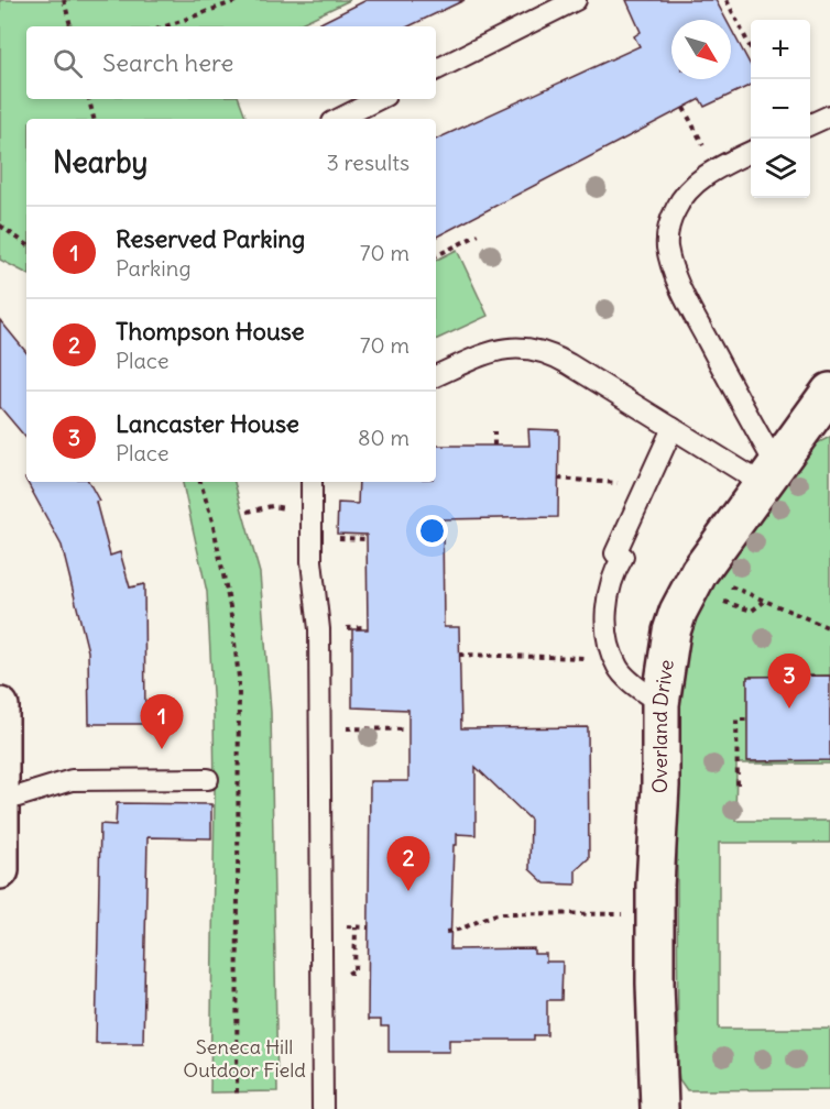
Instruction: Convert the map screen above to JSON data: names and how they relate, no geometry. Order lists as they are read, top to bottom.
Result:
{
  "streets": {
    "street": ["Overland Drive"]
  },
  "parks": ["Seneca Hill Outdoor Field"],
  "north": "bottom right",
  "page": {
    "map_buttons": ["+", "−"],
    "search": "Search here",
    "heading": ["Nearby", "3 results"],
    "list": [
      {
        "mark": "1",
        "name": "Reserved Parking",
        "note": "Parking",
        "value": "70 m"
      },
      {
        "mark": "2",
        "name": "Thompson House",
        "note": "Place",
        "value": "70 m"
      },
      {
        "mark": "3",
        "name": "Lancaster House",
        "note": "Place",
        "value": "80 m"
      }
    ],
    "pins": ["3", "1", "2"]
  }
}
